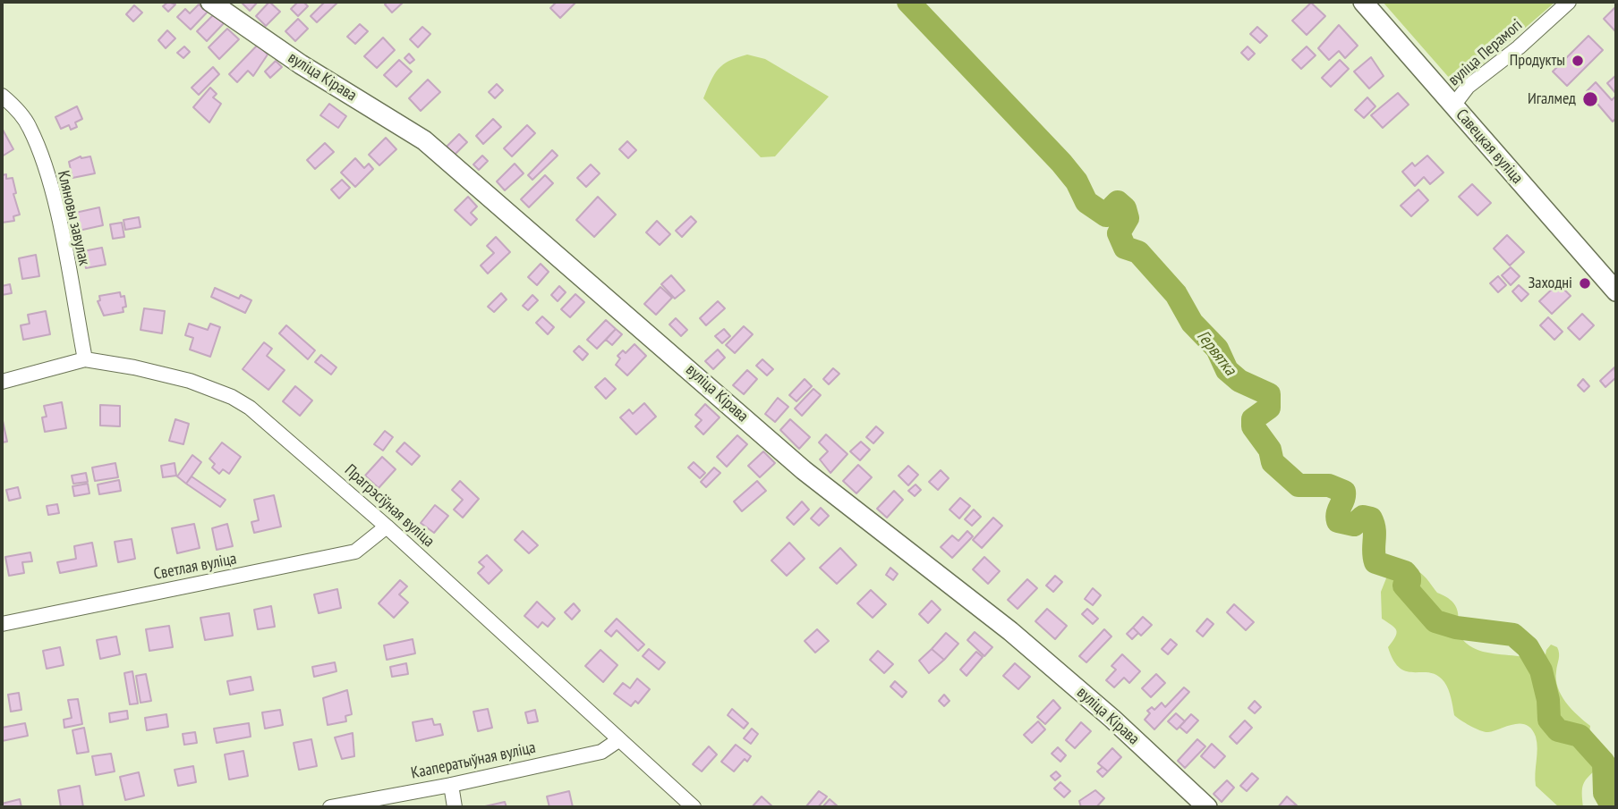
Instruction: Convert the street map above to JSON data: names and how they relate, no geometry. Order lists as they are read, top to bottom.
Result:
{
  "streets": {
    "street": [
      "вуліца Перамогі",
      "вуліца Кірава",
      "Савецкая вуліца",
      "Кляновы завулак",
      "Прагрэсіўная вуліца",
      "Светлая вуліца",
      "Кааператыўная вуліца"
    ]
  },
  "crossings": [
    ["вуліца Перамогі", "Савецкая вуліца"],
    ["Кляновы завулак", "Прагрэсіўная вуліца"],
    ["Прагрэсіўная вуліца", "Светлая вуліца"],
    ["Прагрэсіўная вуліца", "Кааператыўная вуліца"]
  ],
  "water": ["Гервятка"],
  "places": ["Продукты", "Игалмед", "Заходні"]
}
